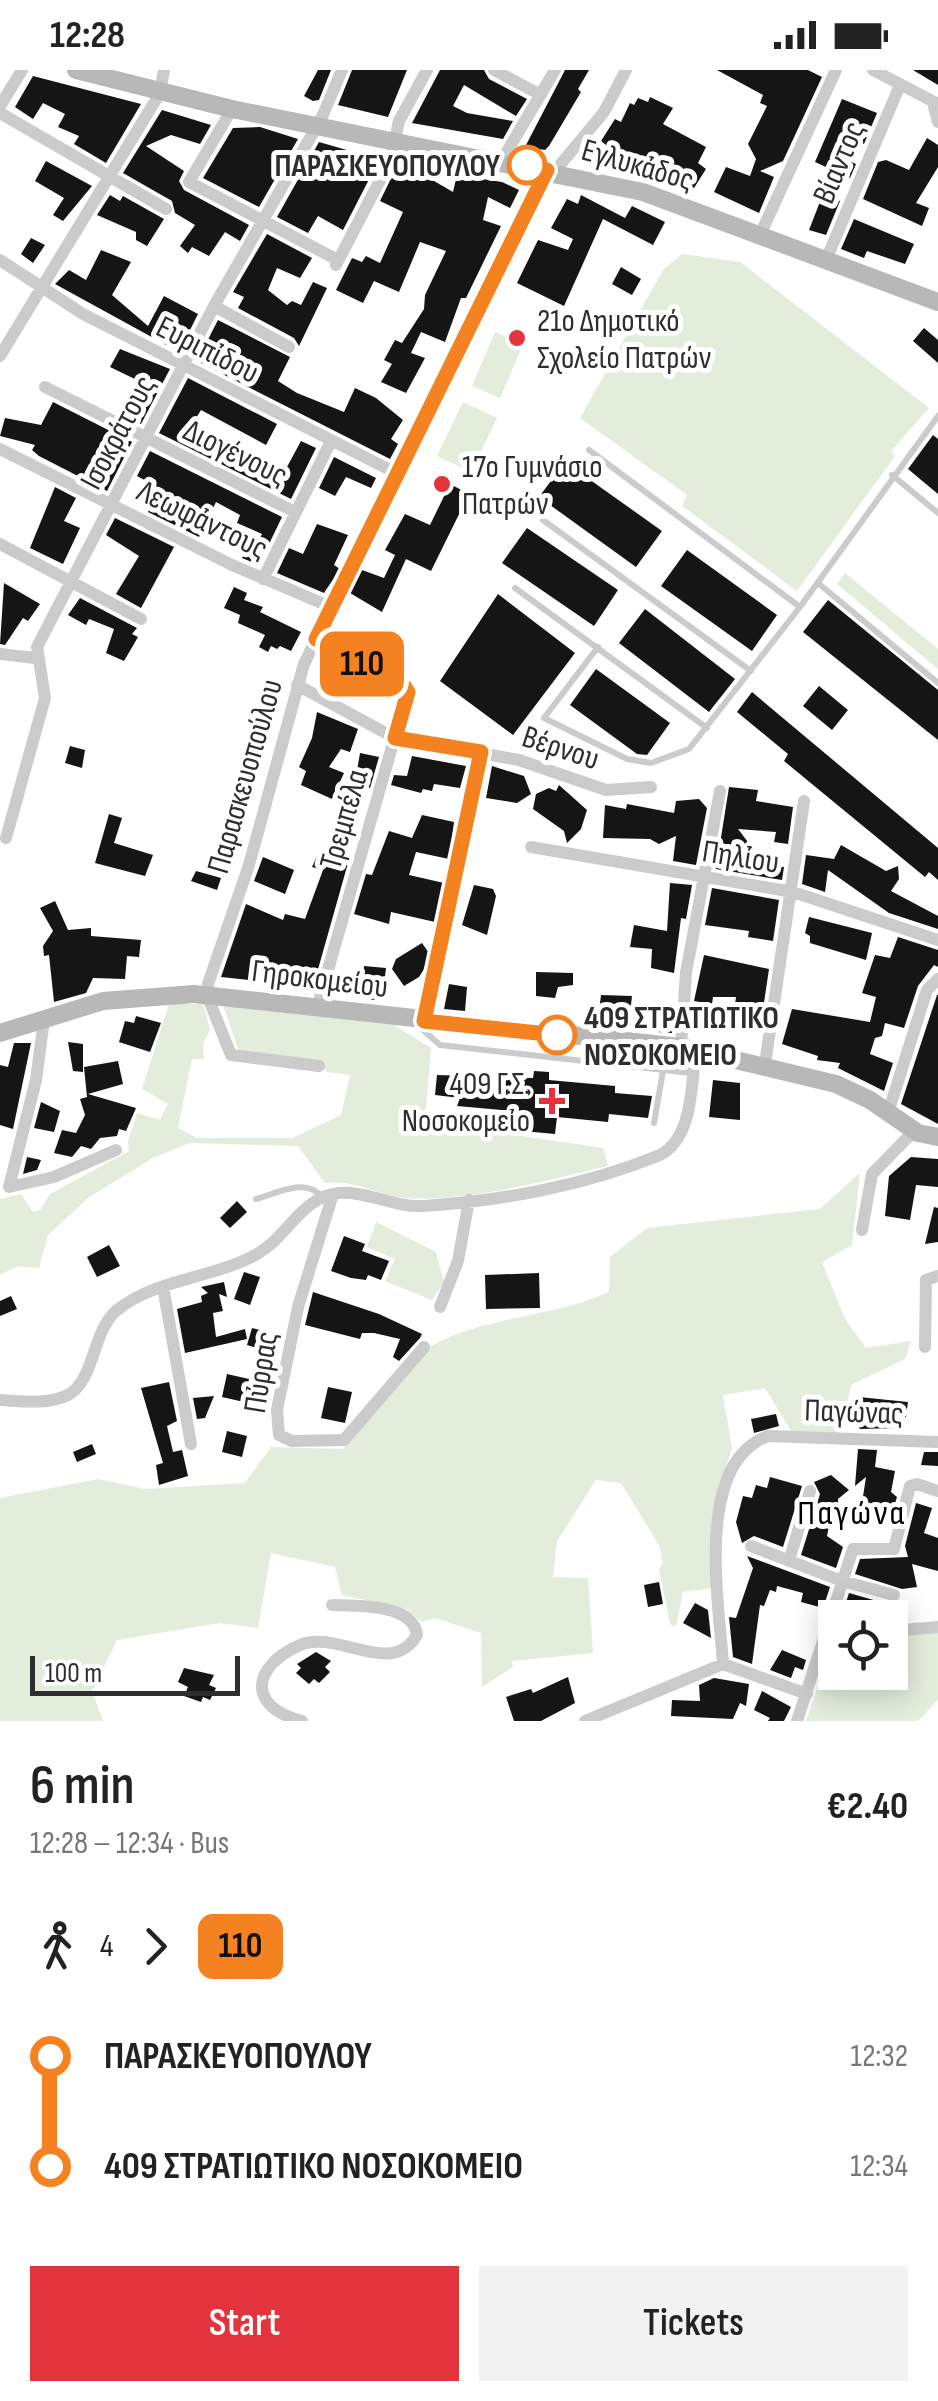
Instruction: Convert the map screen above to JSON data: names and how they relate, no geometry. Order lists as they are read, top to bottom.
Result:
{
  "streets": {
    "main road": ["Εγλυκάδος", "Γηροκομείου"],
    "street": [
      "Βίαντος",
      "Ευριπίδου",
      "Ισοκράτους",
      "Διογένους",
      "Λεωφάντους",
      "Βέρνου",
      "Παρασκευοπούλου",
      "Τρεμπέλα",
      "Πηλίου",
      "Πύρρας",
      "Παγώνας"
    ]
  },
  "crossings": [
    ["Βίαντος", "Εγλυκάδος"],
    ["Εγλυκάδος", "Ισοκράτους"],
    ["Εγλυκάδος", "Παρασκευοπούλου"],
    ["Ευριπίδου", "Ισοκράτους"],
    ["Ευριπίδου", "Παρασκευοπούλου"],
    ["Ισοκράτους", "Διογένους"],
    ["Ισοκράτους", "Λεωφάντους"],
    ["Λεωφάντους", "Παρασκευοπούλου"],
    ["Βέρνου", "Παρασκευοπούλου"],
    ["Βέρνου", "Τρεμπέλα"],
    ["Παρασκευοπούλου", "Τρεμπέλα"],
    ["Παρασκευοπούλου", "Γηροκομείου"],
    ["Τρεμπέλα", "Γηροκομείου"]
  ],
  "districts": ["Παγώνα"],
  "places": {
    "other": [
      "ΠΑΡΑΣΚΕΥΟΠΟΥΛΟΥ",
      "21ο Δημοτικό Σχολείο Πατρών",
      "17ο Γυμνάσιο Πατρών",
      "409 ΣΤΡΑΤΙΩΤΙΚΟ ΝΟΣΟΚΟΜΕΙΟ"
    ],
    "health": ["409 Γ.Σ. Νοσοκομείο"]
  },
  "lines": ["bus line 110"],
  "scale_bar": "100 m",
  "page": {
    "status": "12:28",
    "on_map": "110",
    "scale": "100 m",
    "heading": ["6 min", "12:28 – 12:34 · Bus", "€2.40"],
    "legs": ["4", "110"],
    "list": [
      {
        "name": "ΠΑΡΑΣΚΕΥΟΠΟΥΛΟΥ",
        "value": "12:32"
      },
      {
        "name": "409 ΣΤΡΑΤΙΩΤΙΚΟ ΝΟΣΟΚΟΜΕΙΟ",
        "value": "12:34"
      }
    ],
    "buttons": ["Start", "Tickets"]
  }
}
